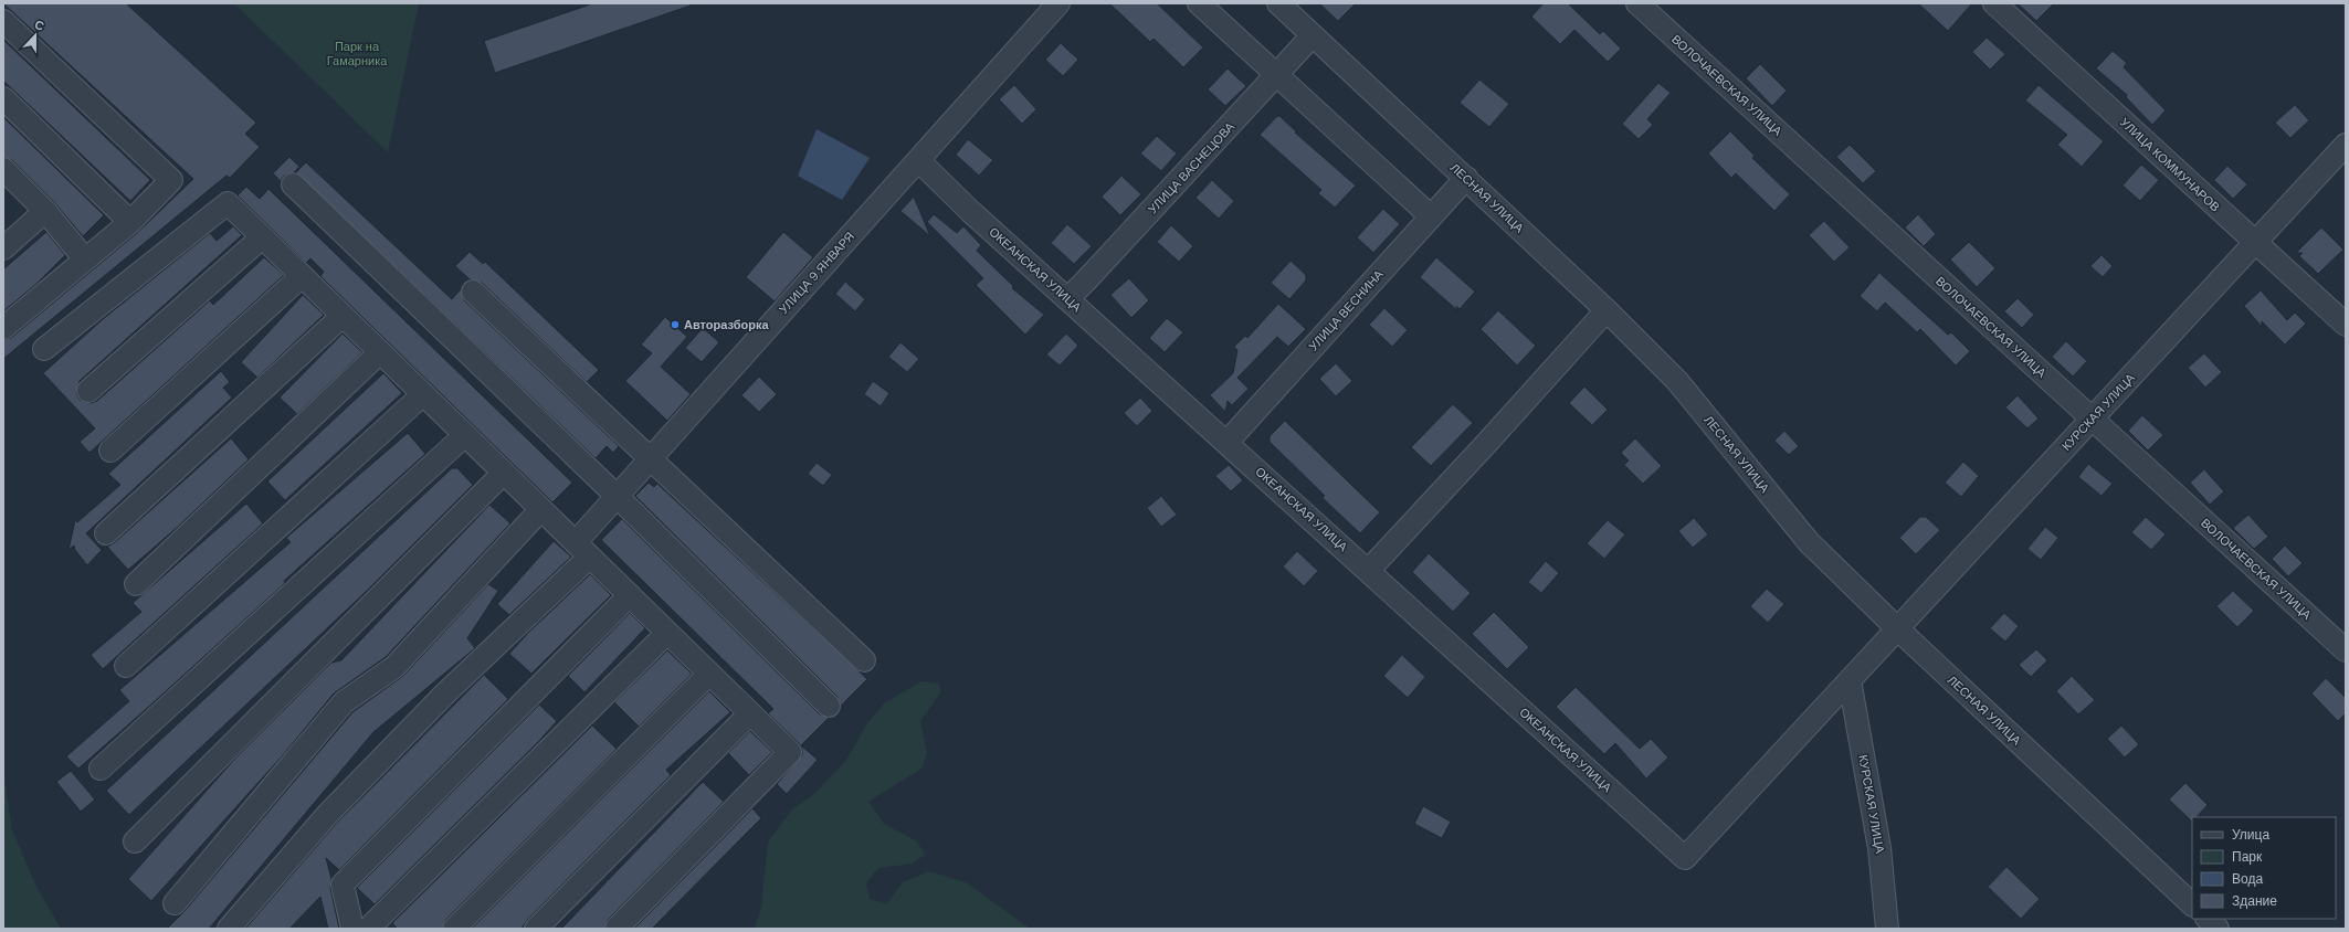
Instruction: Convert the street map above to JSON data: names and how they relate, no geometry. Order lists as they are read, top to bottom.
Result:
{
  "streets": {
    "street": [
      "ВОЛОЧАЕВСКАЯ УЛИЦА",
      "УЛИЦА КОММУНАРОВ",
      "УЛИЦА ВАСНЕЦОВА",
      "ЛЕСНАЯ УЛИЦА",
      "ОКЕАНСКАЯ УЛИЦА",
      "УЛИЦА 9 ЯНВАРЯ",
      "УЛИЦА ВЕСНИНА",
      "КУРСКАЯ УЛИЦА"
    ]
  },
  "crossings": [
    ["ВОЛОЧАЕВСКАЯ УЛИЦА", "КУРСКАЯ УЛИЦА"],
    ["УЛИЦА КОММУНАРОВ", "КУРСКАЯ УЛИЦА"],
    ["УЛИЦА ВАСНЕЦОВА", "ЛЕСНАЯ УЛИЦА"],
    ["УЛИЦА ВАСНЕЦОВА", "ОКЕАНСКАЯ УЛИЦА"],
    ["ЛЕСНАЯ УЛИЦА", "УЛИЦА ВЕСНИНА"],
    ["ЛЕСНАЯ УЛИЦА", "КУРСКАЯ УЛИЦА"],
    ["ОКЕАНСКАЯ УЛИЦА", "УЛИЦА 9 ЯНВАРЯ"],
    ["ОКЕАНСКАЯ УЛИЦА", "УЛИЦА ВЕСНИНА"],
    ["ОКЕАНСКАЯ УЛИЦА", "КУРСКАЯ УЛИЦА"]
  ],
  "parks": ["Парк на Гамарника"],
  "places": ["Авторазборка"],
  "legend": [
    "Улица",
    "Парк",
    "Вода",
    "Здание"
  ],
  "north": "top"
}
